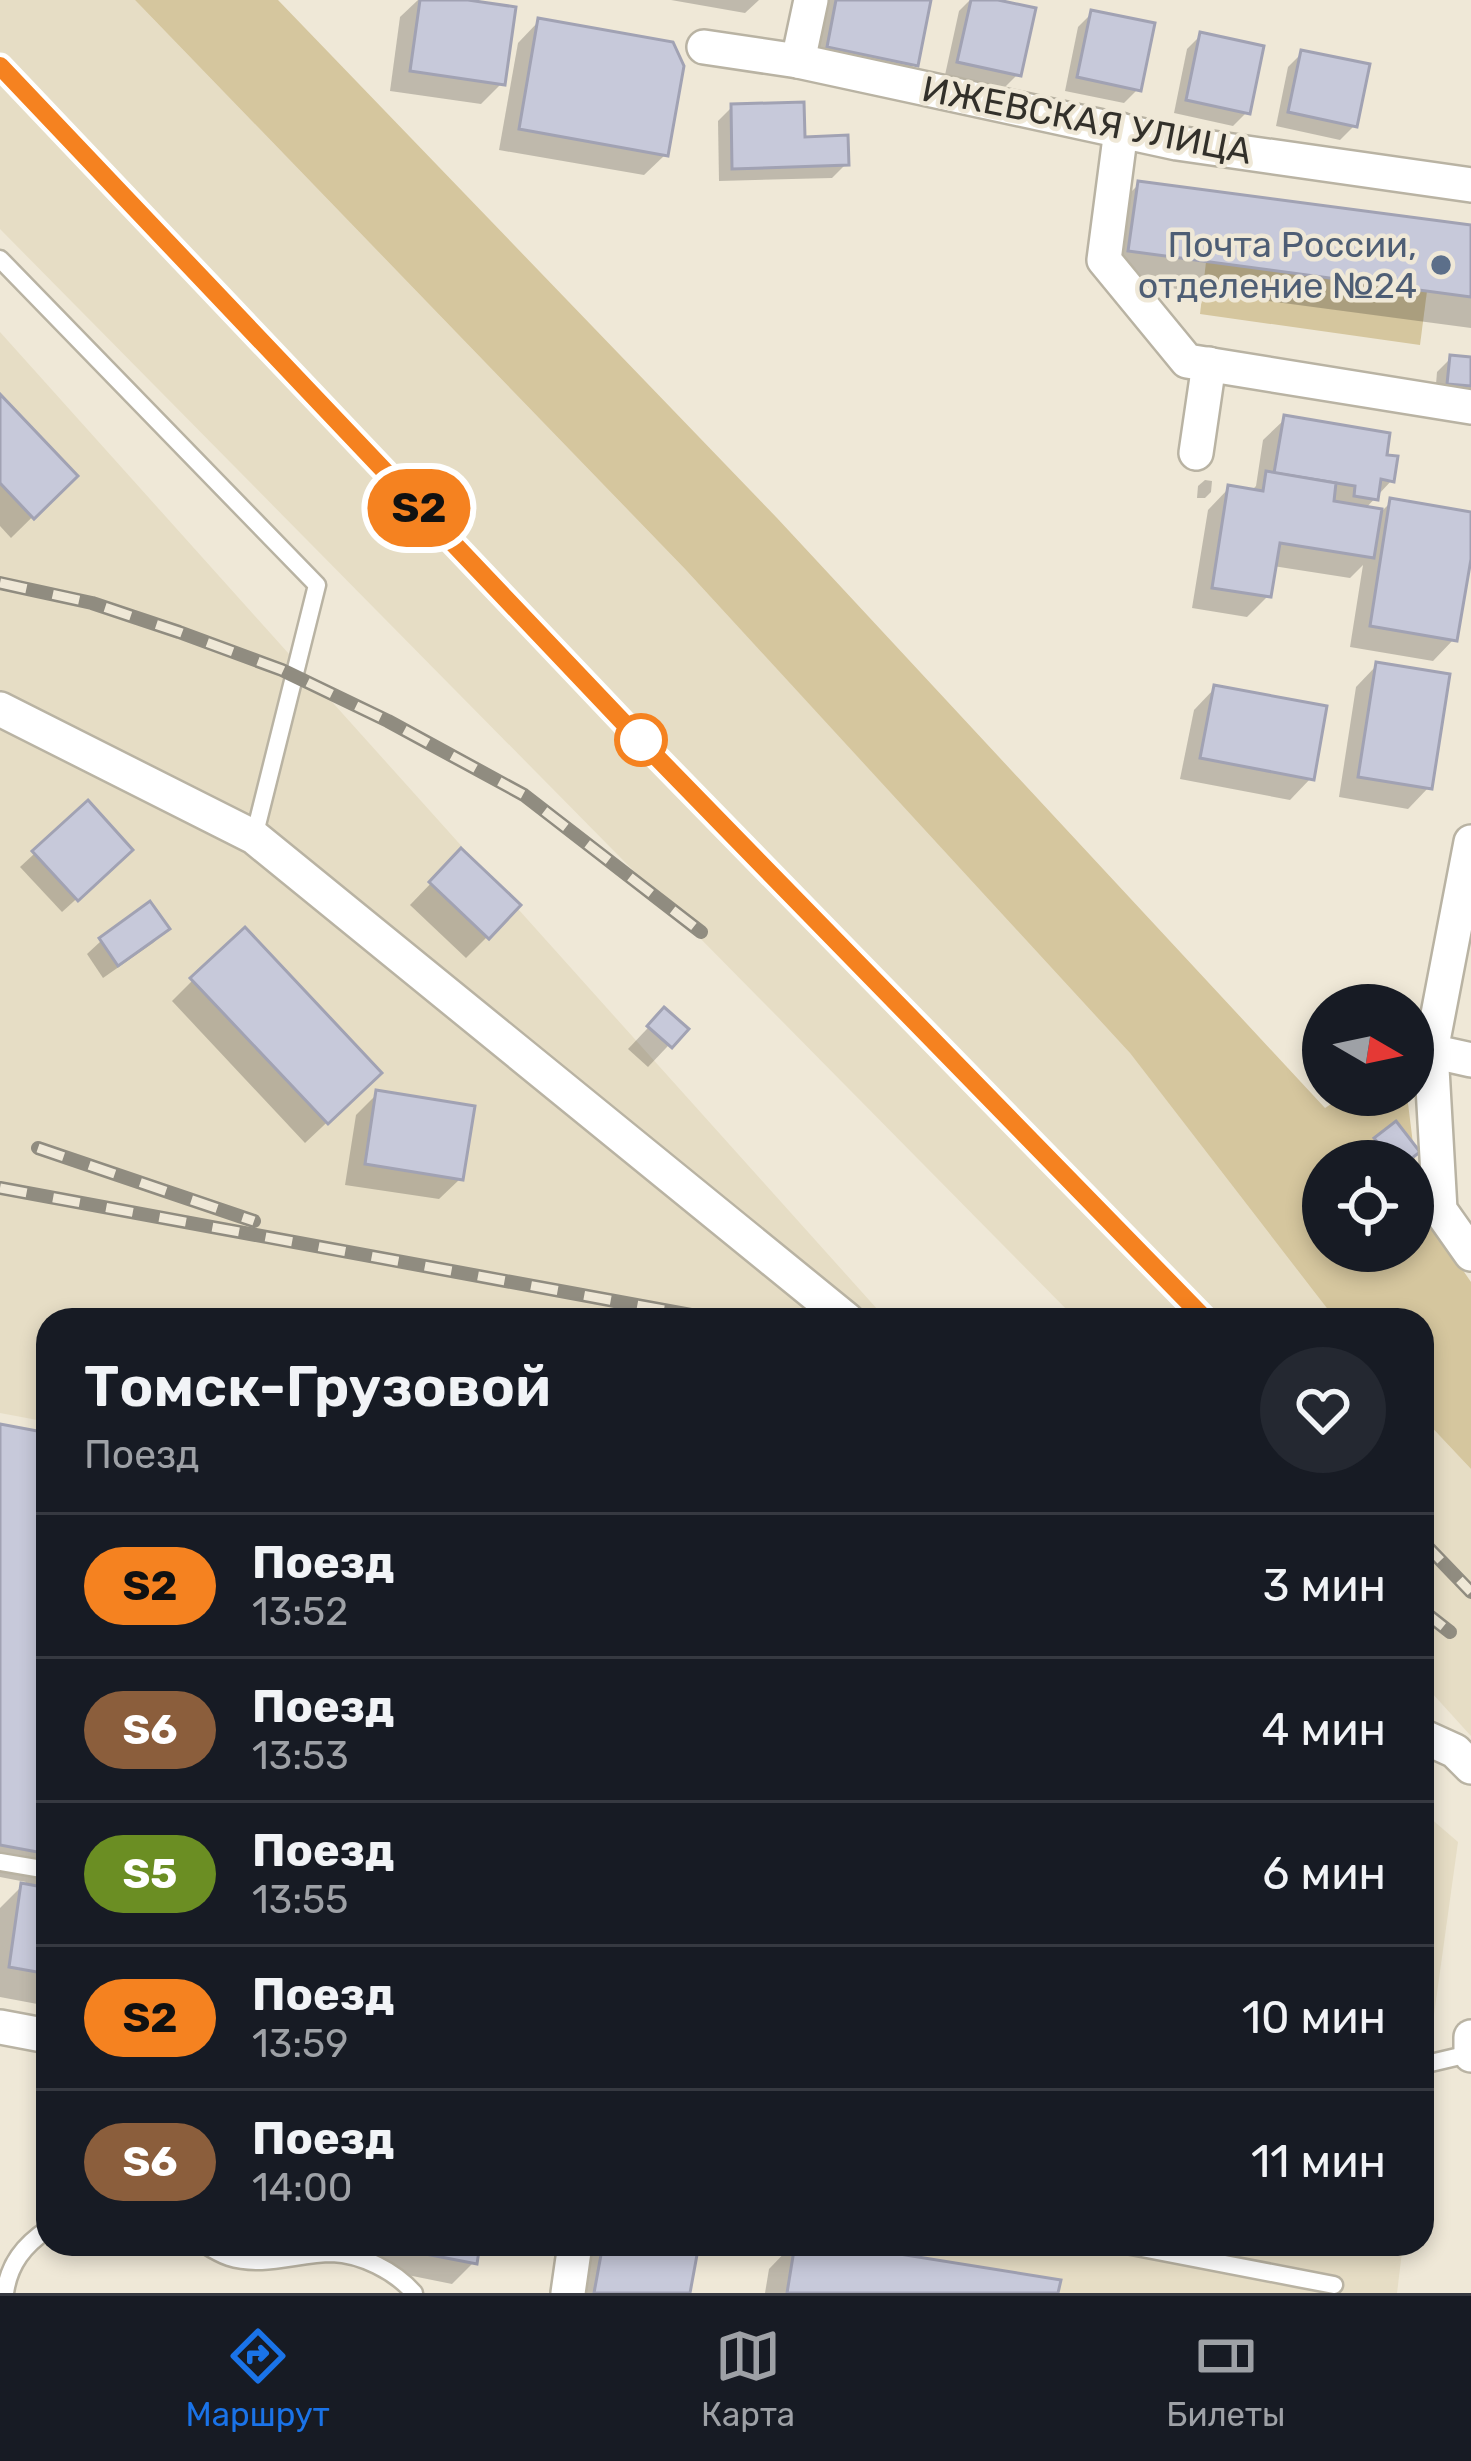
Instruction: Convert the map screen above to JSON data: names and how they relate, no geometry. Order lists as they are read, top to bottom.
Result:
{
  "streets": {
    "street": ["ИЖЕВСКАЯ УЛИЦА"]
  },
  "places": ["Почта России, отделение №24"],
  "north": "right",
  "page": {
    "on_map": "S2",
    "heading": ["Томск-Грузовой", "Поезд"],
    "list": [
      {
        "mark": "S2",
        "name": "Поезд",
        "note": "13:52",
        "value": "3 мин"
      },
      {
        "mark": "S6",
        "name": "Поезд",
        "note": "13:53",
        "value": "4 мин"
      },
      {
        "mark": "S5",
        "name": "Поезд",
        "note": "13:55",
        "value": "6 мин"
      },
      {
        "mark": "S2",
        "name": "Поезд",
        "note": "13:59",
        "value": "10 мин"
      },
      {
        "mark": "S6",
        "name": "Поезд",
        "note": "14:00",
        "value": "11 мин"
      }
    ],
    "tabs": ["Маршрут", "Карта", "Билеты"]
  }
}
